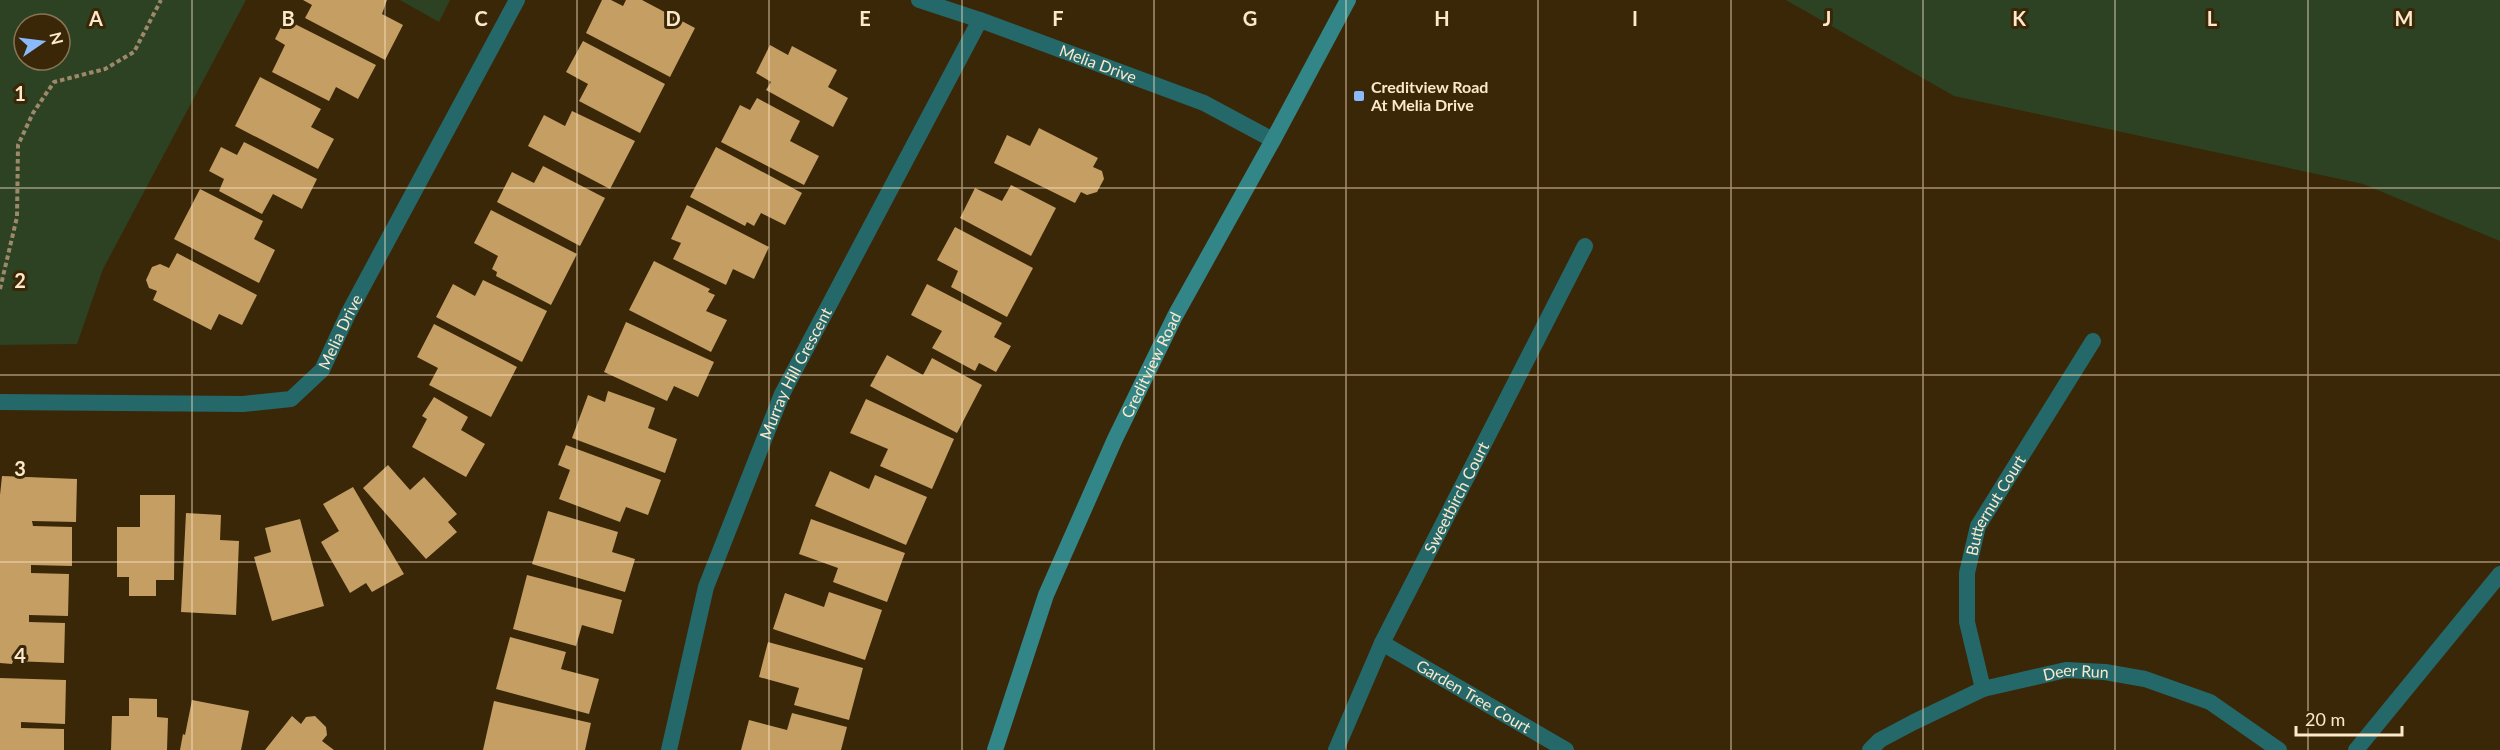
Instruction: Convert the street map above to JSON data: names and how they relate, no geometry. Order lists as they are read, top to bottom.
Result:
{
  "streets": {
    "main road": ["Creditview Road"],
    "street": [
      "Melia Drive",
      "Murray Hill Crescent",
      "Sweetbirch Court",
      "Butternut Court",
      "Deer Run",
      "Garden Tree Court"
    ]
  },
  "crossings": [
    ["Melia Drive", "Creditview Road"],
    ["Melia Drive", "Murray Hill Crescent"],
    ["Sweetbirch Court", "Garden Tree Court"],
    ["Butternut Court", "Deer Run"]
  ],
  "places": {
    "transit": ["Creditview Road At Melia Drive"]
  },
  "scale_bar": "20 m",
  "north": "right",
  "grid": {
    "columns": [
      "A",
      "B",
      "C",
      "D",
      "E",
      "F",
      "G",
      "H",
      "I",
      "J",
      "K",
      "L",
      "M"
    ],
    "rows": [
      "1",
      "2",
      "3",
      "4"
    ]
  }
}
